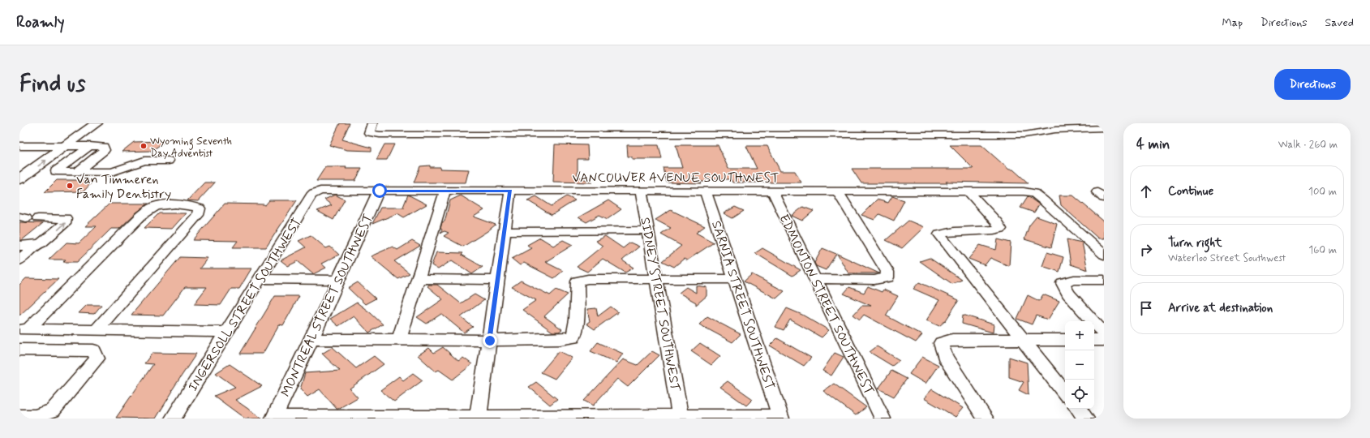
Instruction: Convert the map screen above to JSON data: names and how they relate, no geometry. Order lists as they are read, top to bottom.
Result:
{
  "streets": {
    "street": [
      "VANCOUVER AVENUE SOUTHWEST",
      "INGERSOLL STREET SOUTHWEST",
      "SIDNEY STREET SOUTHWEST",
      "EDMONTON STREET SOUTHWEST",
      "MONTREAL STREET SOUTHWEST",
      "SARNIA STREET SOUTHWEST"
    ]
  },
  "crossings": [
    ["VANCOUVER AVENUE SOUTHWEST", "INGERSOLL STREET SOUTHWEST"],
    ["VANCOUVER AVENUE SOUTHWEST", "SIDNEY STREET SOUTHWEST"],
    ["VANCOUVER AVENUE SOUTHWEST", "EDMONTON STREET SOUTHWEST"],
    ["VANCOUVER AVENUE SOUTHWEST", "MONTREAL STREET SOUTHWEST"],
    ["VANCOUVER AVENUE SOUTHWEST", "SARNIA STREET SOUTHWEST"]
  ],
  "places": ["Wyoming Seventh Day Adventist", "Van Timmeren Family Dentistry"],
  "page": {
    "header": "Roamly",
    "nav": ["Map", "Directions", "Saved"],
    "buttons": "Directions",
    "title": "Find us",
    "heading": ["4 min", "Walk · 260 m"],
    "list": [
      ["Continue", "100 m"],
      ["Turn right", "Waterloo Street Southwest", "160 m"],
      "Arrive at destination"
    ],
    "map_buttons": ["+", "−"]
  }
}
